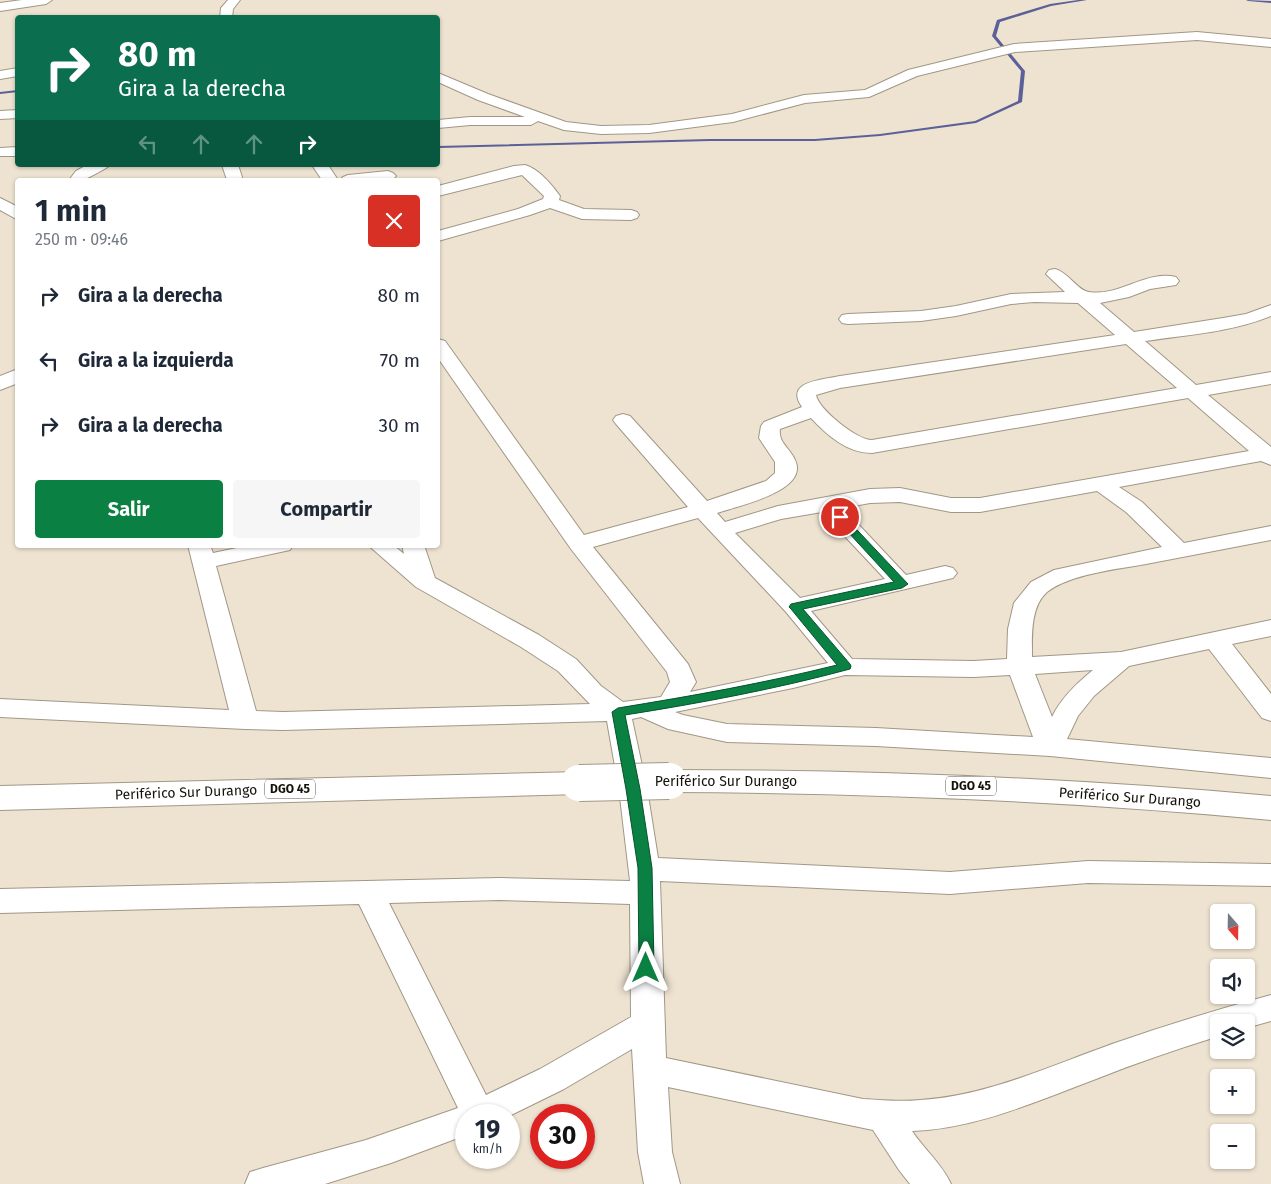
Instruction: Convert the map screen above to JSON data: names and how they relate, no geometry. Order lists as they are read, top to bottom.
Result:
{
  "streets": {
    "highway": ["Periférico Sur Durango", "DGO 45"]
  },
  "north": "bottom",
  "page": {
    "turn": ["80 m", "Gira a la derecha"],
    "heading": ["1 min", "250 m · 09:46"],
    "list": [
      {
        "name": "Gira a la derecha",
        "value": "80 m"
      },
      {
        "name": "Gira a la izquierda",
        "value": "70 m"
      },
      {
        "name": "Gira a la derecha",
        "value": "30 m"
      }
    ],
    "buttons": ["Salir", "Compartir"],
    "map_buttons": ["+", "−"],
    "speed": "19 km/h",
    "limit": "30"
  }
}
